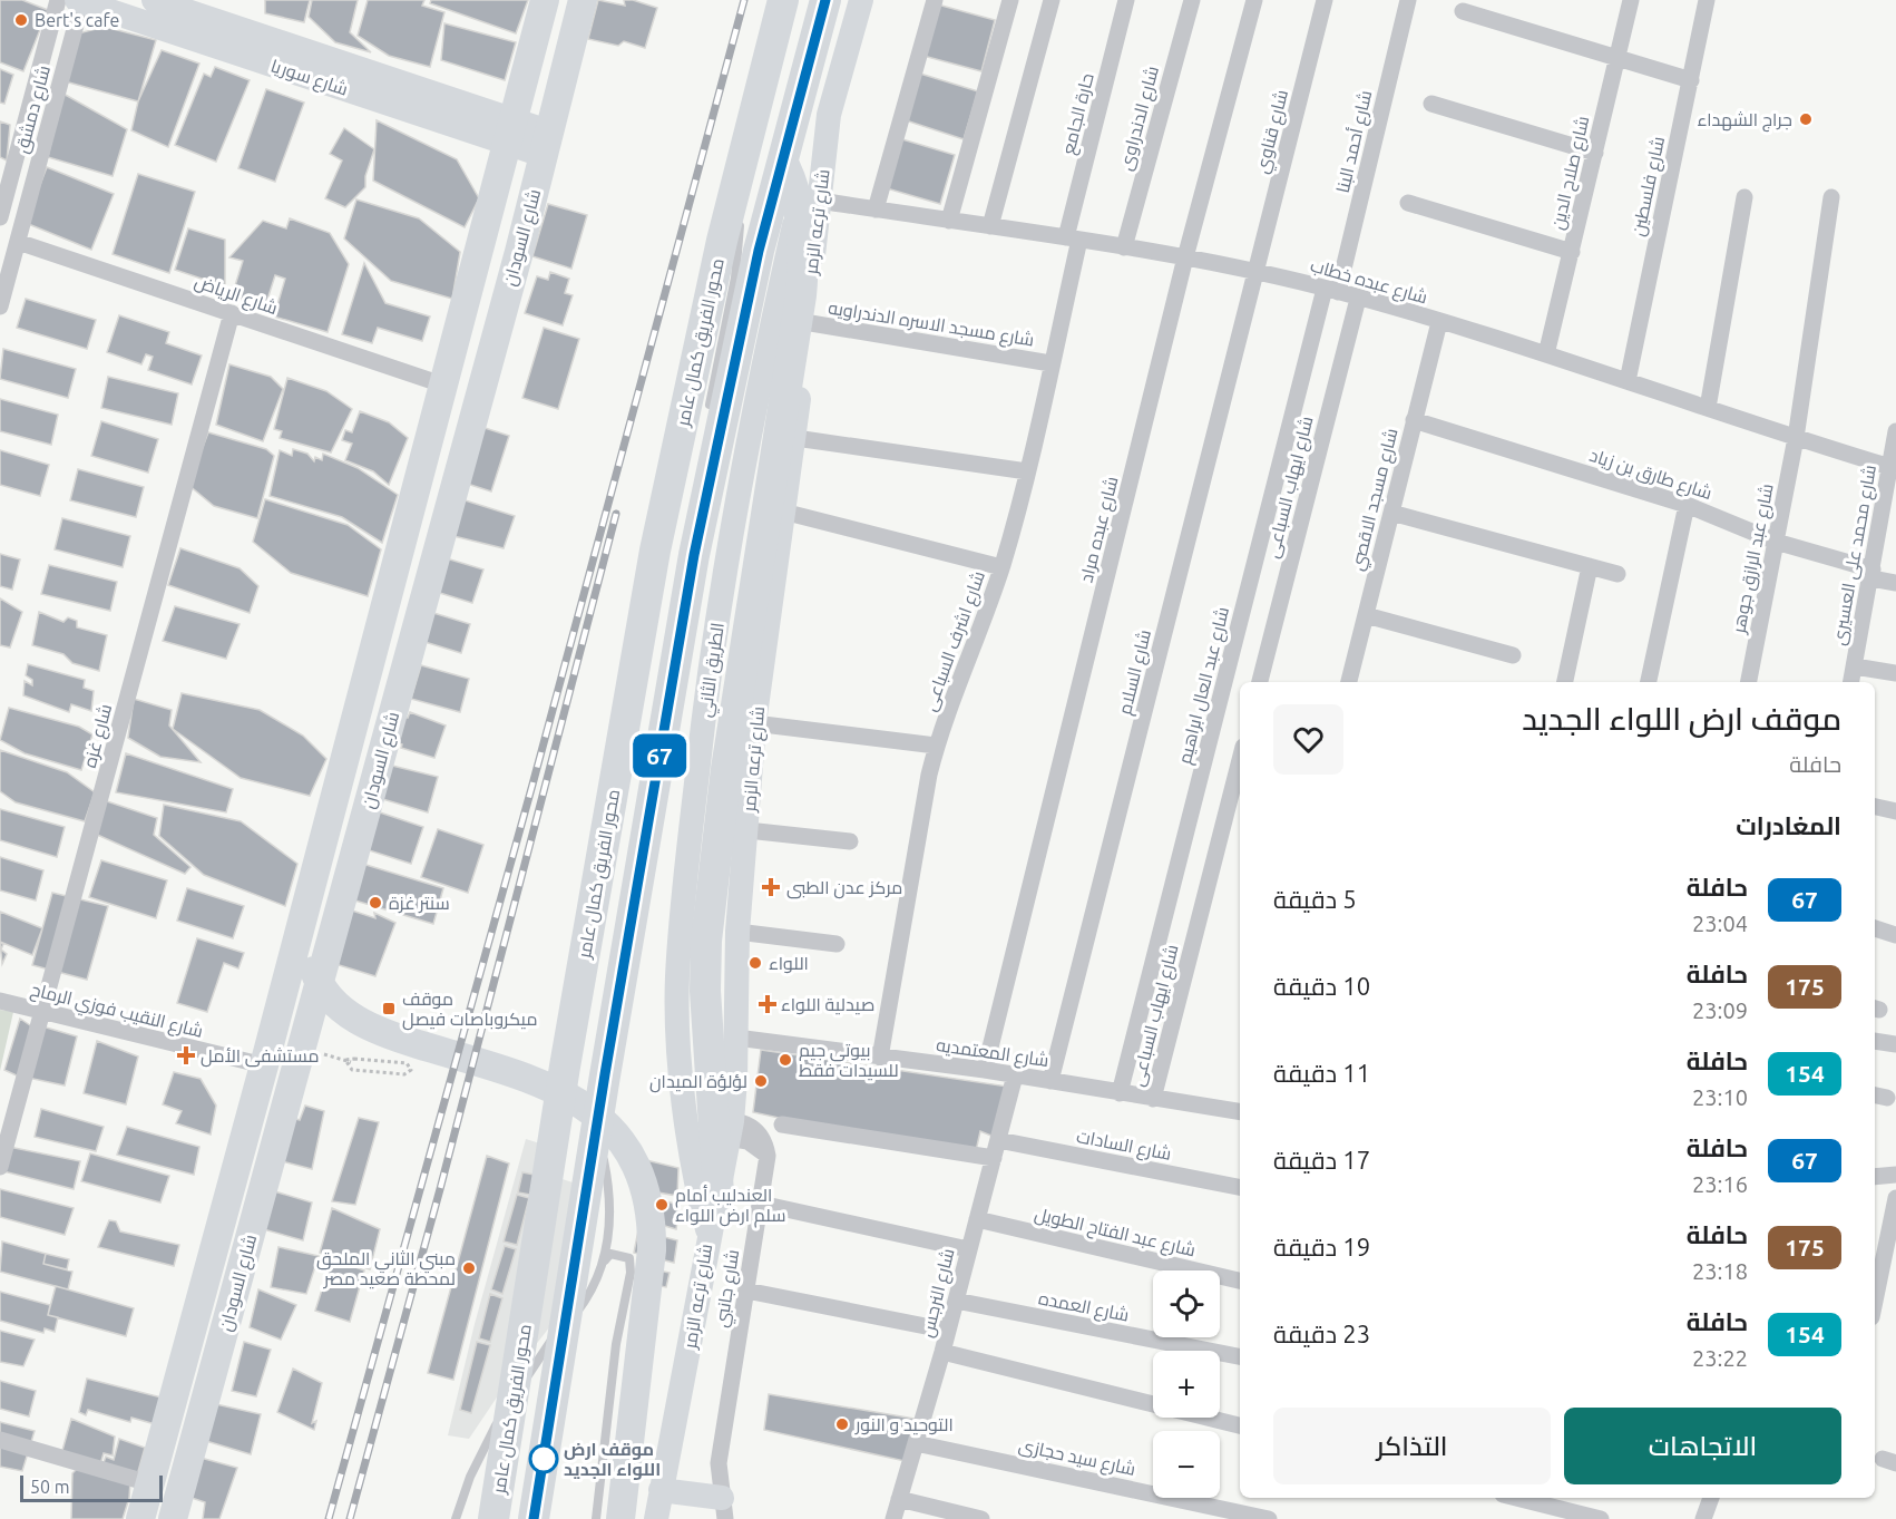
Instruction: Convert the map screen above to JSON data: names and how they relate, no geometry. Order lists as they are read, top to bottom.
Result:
{
  "streets": {
    "highway": ["محور الفريق كمال عامر"],
    "main road": ["شارع السودان"],
    "street": [
      "شارع سوريا",
      "شارع دمشق",
      "حارة الجامع",
      "شارع الدندراوى",
      "شارع قناوي",
      "شارع أحمد البنا",
      "شارع صلاح الدين",
      "شارع فلسطين",
      "شارع ترعه الزمر",
      "شارع عبده خطاب",
      "شارع الرياض",
      "شارع مسجد الاسره الدندراويه",
      "شارع طارق بن زياد",
      "شارع ايهاب السباعى",
      "شارع مسجد الاقصي",
      "شارع عبده مراد",
      "شارع محمد على العسيرى",
      "شارع عبد الرازق جوهر",
      "شارع اشرف السباعى",
      "الطريق الثاني",
      "شارع السلام",
      "شارع عبد العال ابراهيم",
      "شارع غزه",
      "شارع النقيب فوزي الرماح",
      "شارع المعتمديه",
      "شارع السادات",
      "شارع عبد الفتاح الطويل",
      "شارع جانبي",
      "شارع النرجس",
      "شارع العمده",
      "شارع سيد حجازى"
    ]
  },
  "crossings": [
    ["شارع سوريا", "شارع دمشق"],
    ["شارع سوريا", "شارع السودان"],
    ["شارع دمشق", "شارع الرياض"],
    ["حارة الجامع", "شارع عبده خطاب"],
    ["حارة الجامع", "شارع اشرف السباعى"],
    ["شارع الدندراوى", "شارع عبده خطاب"],
    ["شارع قناوي", "شارع عبده خطاب"],
    ["شارع قناوي", "شارع السلام"],
    ["شارع أحمد البنا", "شارع عبده خطاب"],
    ["شارع أحمد البنا", "شارع عبد العال ابراهيم"],
    ["شارع صلاح الدين", "شارع عبده خطاب"],
    ["شارع فلسطين", "شارع عبده خطاب"],
    ["شارع ترعه الزمر", "شارع عبده خطاب"],
    ["شارع ترعه الزمر", "شارع مسجد الاسره الدندراويه"],
    ["شارع ترعه الزمر", "الطريق الثاني"],
    ["شارع ترعه الزمر", "شارع المعتمديه"],
    ["شارع ترعه الزمر", "شارع جانبي"],
    ["شارع السودان", "شارع الرياض"],
    ["شارع السودان", "شارع النقيب فوزي الرماح"],
    ["شارع عبده خطاب", "شارع ايهاب السباعى"],
    ["شارع عبده خطاب", "شارع مسجد الاقصي"],
    ["شارع عبده خطاب", "شارع عبده مراد"],
    ["شارع عبده خطاب", "شارع محمد على العسيرى"],
    ["شارع عبده خطاب", "شارع عبد الرازق جوهر"],
    ["شارع عبده خطاب", "شارع اشرف السباعى"],
    ["شارع عبده خطاب", "شارع السلام"],
    ["شارع عبده خطاب", "شارع عبد العال ابراهيم"],
    ["شارع الرياض", "شارع غزه"],
    ["شارع مسجد الاسره الدندراويه", "شارع اشرف السباعى"],
    ["شارع طارق بن زياد", "شارع مسجد الاقصي"],
    ["شارع طارق بن زياد", "شارع محمد على العسيرى"],
    ["شارع طارق بن زياد", "شارع عبد الرازق جوهر"],
    ["شارع ايهاب السباعى", "شارع المعتمديه"],
    ["شارع عبده مراد", "شارع المعتمديه"],
    ["شارع اشرف السباعى", "شارع المعتمديه"],
    ["شارع السلام", "شارع المعتمديه"],
    ["شارع عبد العال ابراهيم", "شارع المعتمديه"],
    ["شارع غزه", "شارع النقيب فوزي الرماح"],
    ["شارع المعتمديه", "شارع النرجس"],
    ["شارع السادات", "شارع النرجس"],
    ["شارع عبد الفتاح الطويل", "شارع النرجس"],
    ["شارع النرجس", "شارع العمده"],
    ["شارع النرجس", "شارع سيد حجازى"]
  ],
  "places": {
    "other": [
      "Bert's cafe",
      "جراج الشهداء",
      "سنتر غزة",
      "اللواء",
      "بيوتى جيم للسيدات فقط",
      "لؤلؤة الميدان",
      "العندليب أمام سلم ارض اللواء",
      "مبني الثاني الملحق لمحطة صعيد مصر",
      "التوحيد و النور",
      "موقف ارض اللواء الجديد"
    ],
    "health": ["مركز عدن الطبى", "صيدلية اللواء", "مستشفى الأمل"],
    "transit": ["موقف ميكروباصات فيصل"]
  },
  "lines": ["bus line 67"],
  "scale_bar": "50 m",
  "page": {
    "on_map": "67",
    "heading": [
      ["موقف ارض اللواء الجديد", "حافلة"],
      "المغادرات"
    ],
    "list": [
      {
        "mark": "67",
        "name": "حافلة",
        "note": "23:04",
        "value": "5 دقيقة"
      },
      {
        "mark": "175",
        "name": "حافلة",
        "note": "23:09",
        "value": "10 دقيقة"
      },
      {
        "mark": "154",
        "name": "حافلة",
        "note": "23:10",
        "value": "11 دقيقة"
      },
      {
        "mark": "67",
        "name": "حافلة",
        "note": "23:16",
        "value": "17 دقيقة"
      },
      {
        "mark": "175",
        "name": "حافلة",
        "note": "23:18",
        "value": "19 دقيقة"
      },
      {
        "mark": "154",
        "name": "حافلة",
        "note": "23:22",
        "value": "23 دقيقة"
      }
    ],
    "map_buttons": ["+", "−"],
    "buttons": ["الاتجاهات", "التذاكر"],
    "scale": "50 m"
  }
}
